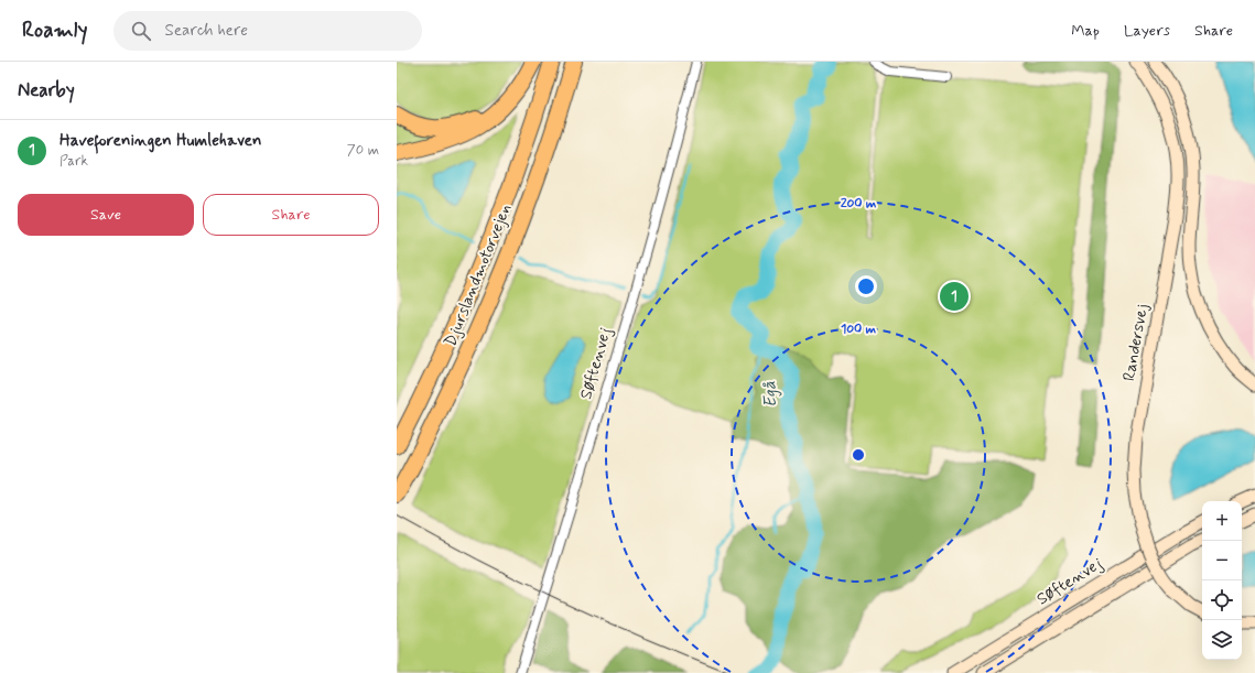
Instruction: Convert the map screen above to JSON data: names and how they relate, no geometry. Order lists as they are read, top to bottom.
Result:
{
  "streets": {
    "highway": ["Djurslandmotorvejen"],
    "main road": ["Randersvej", "Søftenvej"]
  },
  "water": ["Egå"],
  "page": {
    "header": "Roamly",
    "search": "Search here",
    "nav": ["Map", "Layers", "Share"],
    "heading": "Nearby",
    "list": [
      {
        "mark": "1",
        "name": "Haveforeningen Humlehaven",
        "note": "Park",
        "value": "70 m"
      }
    ],
    "buttons": ["Save", "Share"],
    "pins": "1",
    "map_buttons": ["+", "−"]
  },
  "rings": ["200 m", "100 m"]
}
